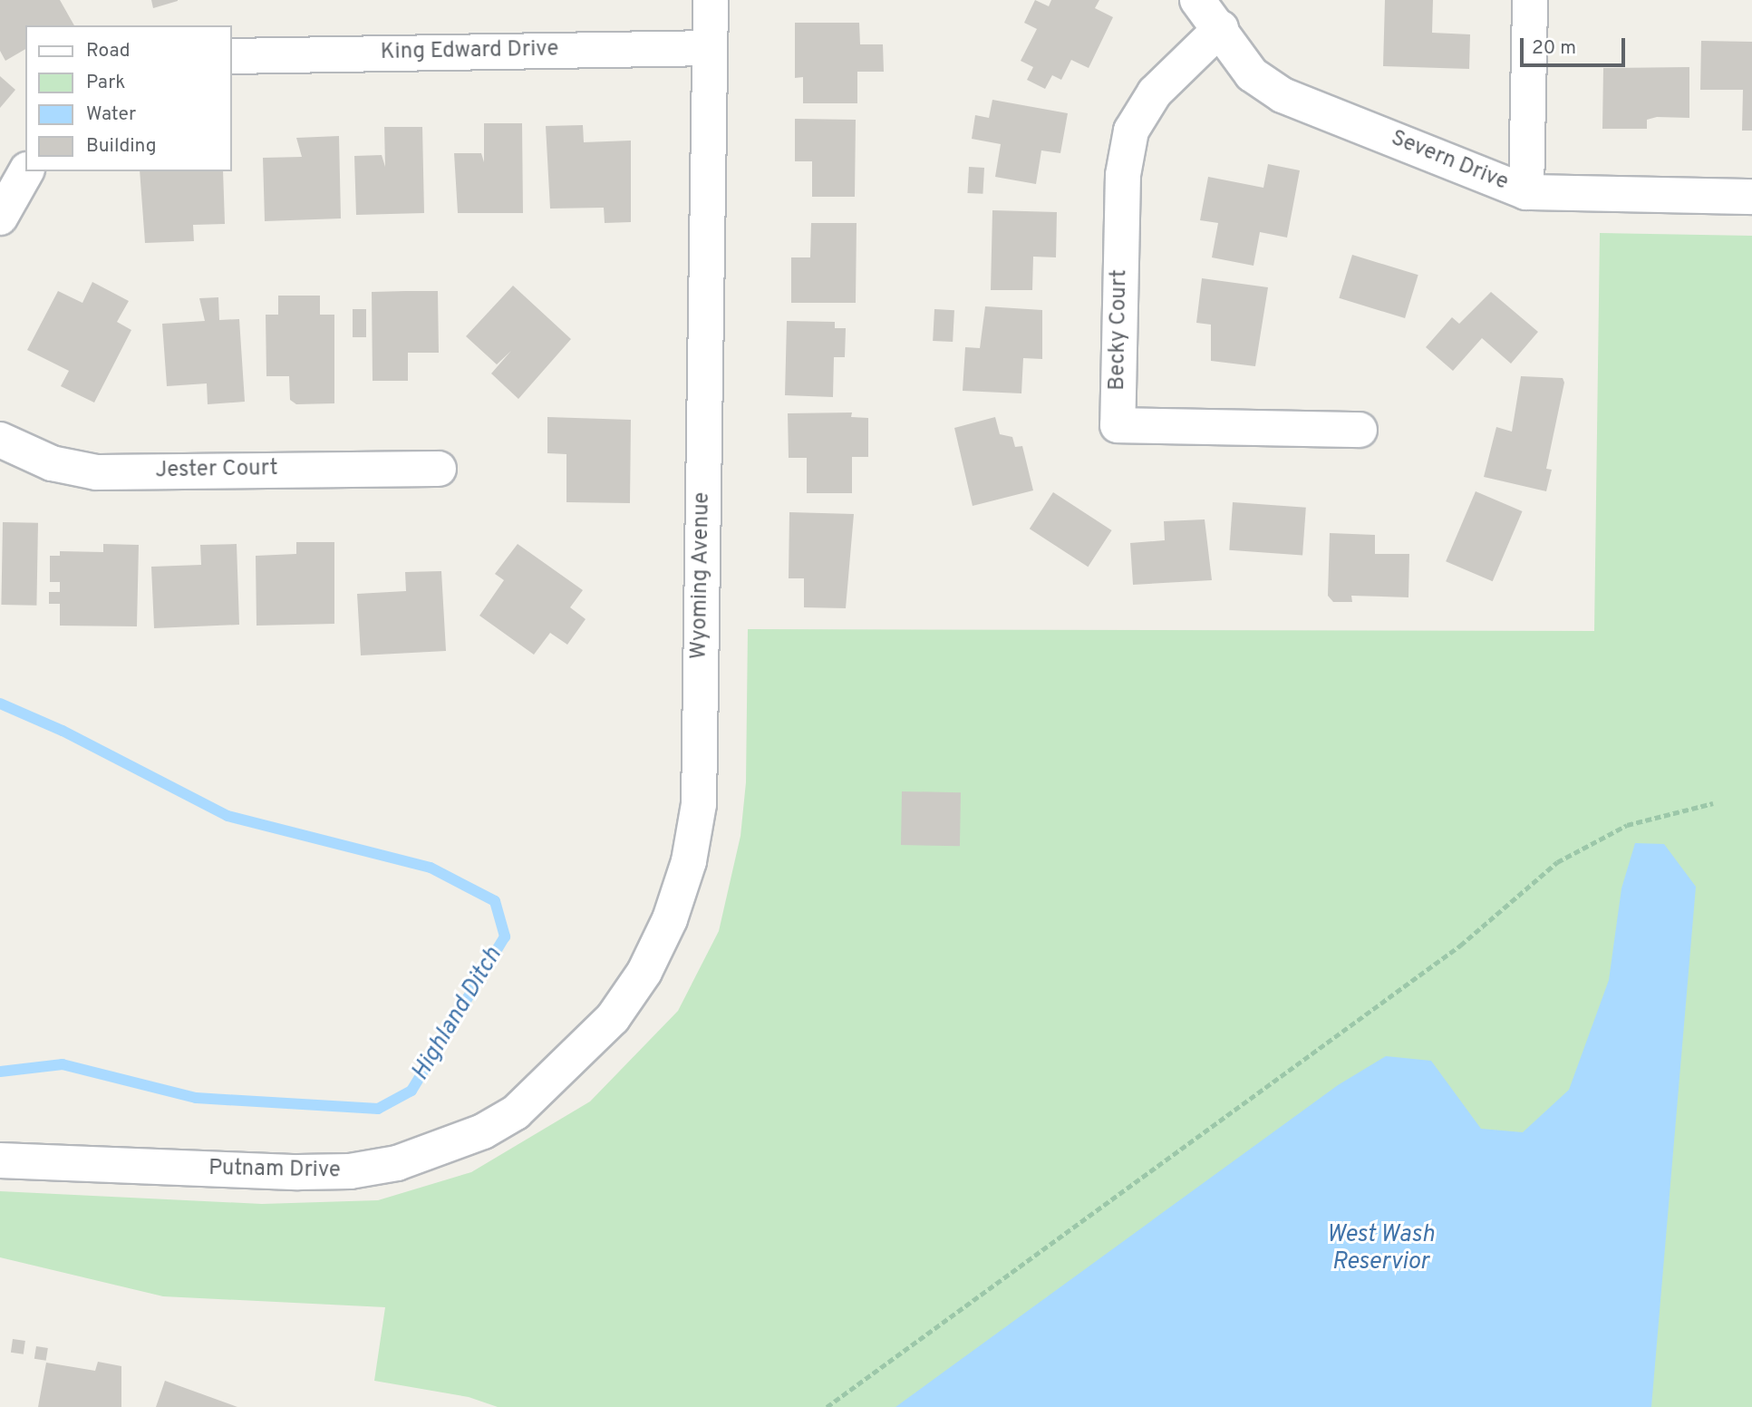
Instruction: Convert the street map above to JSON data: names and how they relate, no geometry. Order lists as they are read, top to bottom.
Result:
{
  "streets": {
    "street": [
      "King Edward Drive",
      "Severn Drive",
      "Becky Court",
      "Jester Court",
      "Wyoming Avenue",
      "Putnam Drive"
    ]
  },
  "crossings": [
    ["King Edward Drive", "Wyoming Avenue"],
    ["Severn Drive", "Becky Court"],
    ["Wyoming Avenue", "Putnam Drive"]
  ],
  "water": ["Highland Ditch", "West Wash Reservior"],
  "legend": [
    "Road",
    "Park",
    "Water",
    "Building"
  ],
  "scale_bar": "20 m"
}
